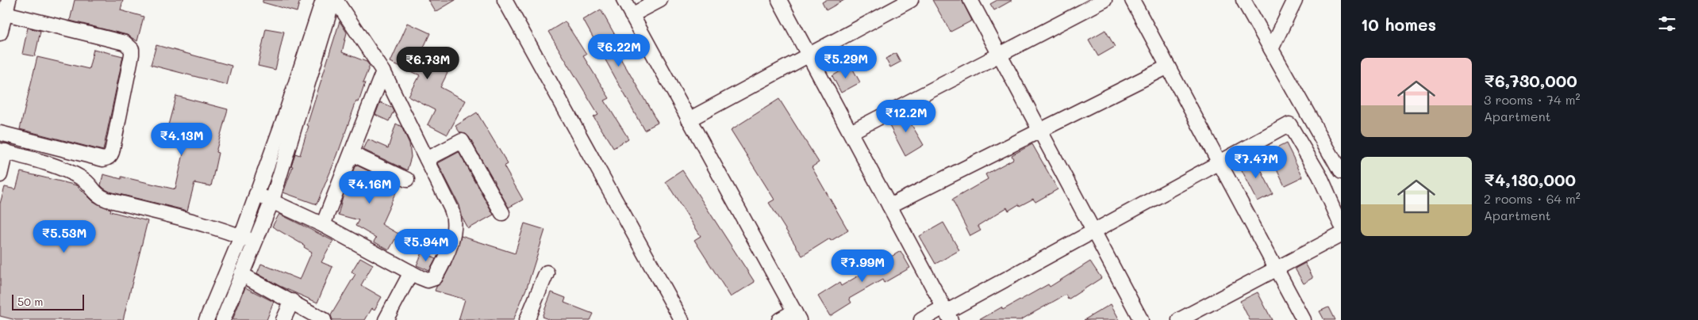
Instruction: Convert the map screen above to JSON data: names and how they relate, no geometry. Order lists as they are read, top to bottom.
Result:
{
  "scale_bar": "50 m",
  "page": {
    "heading": "10 homes",
    "price": [
      "₹6.22M",
      "₹5.29M",
      "₹6.73M",
      "₹12.2M",
      "₹4.13M",
      "₹7.47M",
      "₹4.16M",
      "₹5.53M",
      "₹5.94M",
      "₹7.99M"
    ],
    "list": [
      {
        "name": "₹6,730,000",
        "note": "3 rooms · 74 m² · Apartment"
      },
      {
        "name": "₹4,130,000",
        "note": "2 rooms · 64 m² · Apartment"
      }
    ],
    "scale": "50 m"
  }
}
